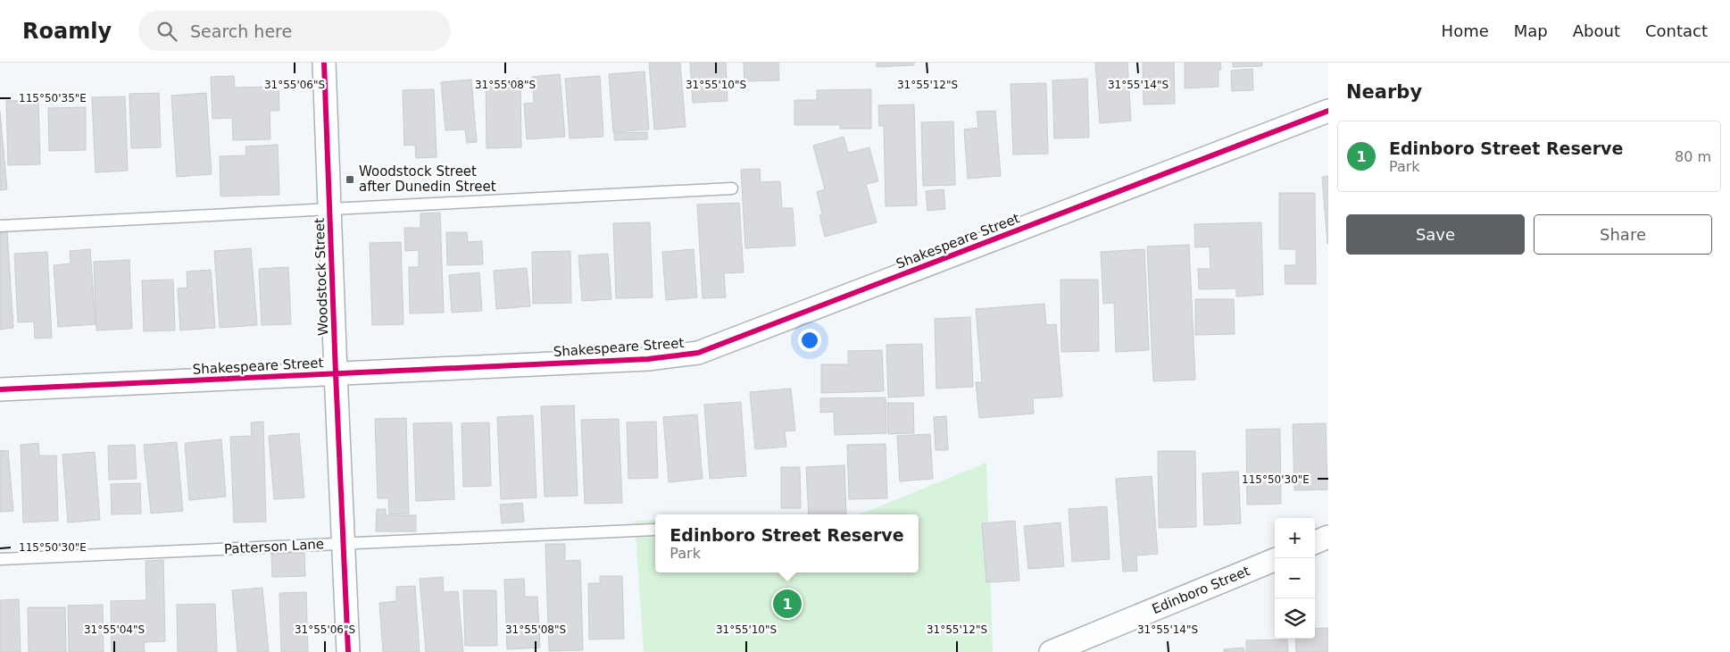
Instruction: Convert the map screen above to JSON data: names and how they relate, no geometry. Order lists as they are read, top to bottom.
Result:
{
  "streets": {
    "street": ["Shakespeare Street", "Woodstock Street", "Edinboro Street"],
    "lane": ["Patterson Lane"]
  },
  "crossings": [
    ["Shakespeare Street", "Woodstock Street"],
    ["Woodstock Street", "Patterson Lane"]
  ],
  "places": {
    "transit": ["Woodstock Street after Dunedin Street"]
  },
  "page": {
    "header": "Roamly",
    "search": "Search here",
    "nav": [
      "Home",
      "Map",
      "About",
      "Contact"
    ],
    "heading": "Nearby",
    "list": [
      {
        "mark": "1",
        "name": "Edinboro Street Reserve",
        "note": "Park",
        "value": "80 m"
      }
    ],
    "buttons": ["Save", "Share"],
    "popup": ["Edinboro Street Reserve", "Park"],
    "map_buttons": ["+", "−"],
    "pins": "1"
  },
  "coordinates": [
    "31°55'06\"S",
    "31°55'08\"S",
    "31°55'10\"S",
    "31°55'12\"S",
    "31°55'14\"S",
    "115°50'35\"E",
    "115°50'30\"E",
    "31°55'04\"S"
  ]
}
